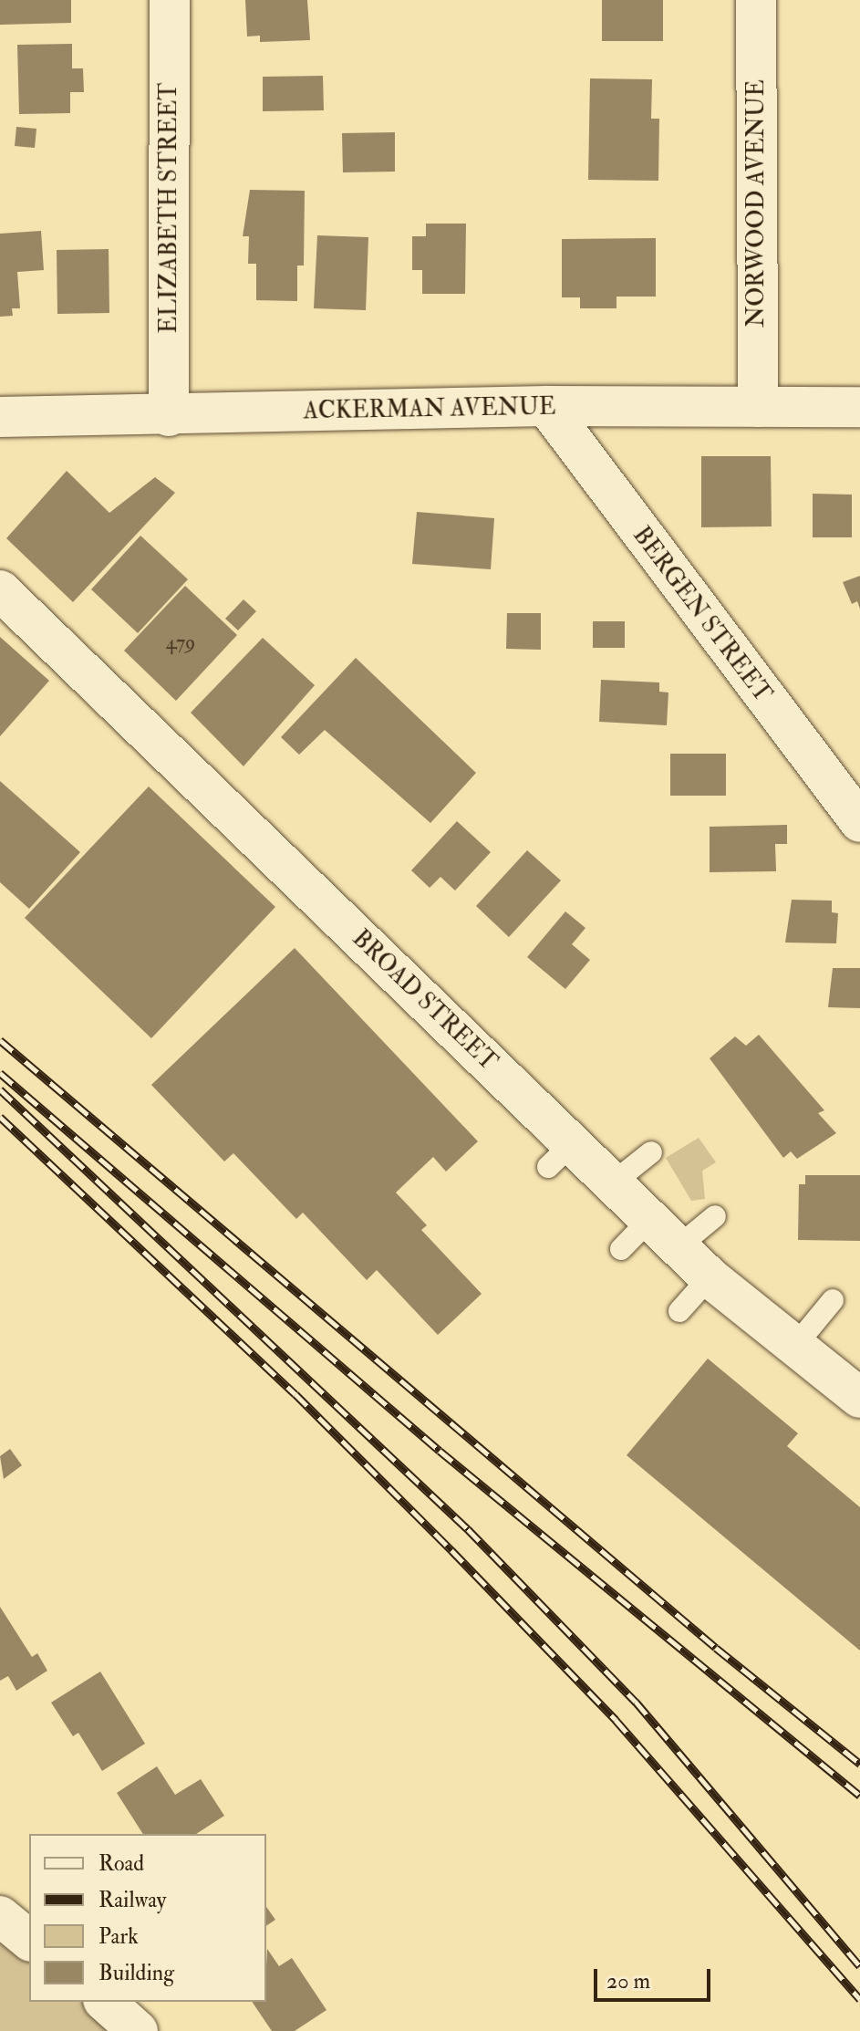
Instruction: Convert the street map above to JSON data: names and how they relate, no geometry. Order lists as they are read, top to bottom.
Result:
{
  "streets": {
    "street": [
      "NORWOOD AVENUE",
      "ELIZABETH STREET",
      "ACKERMAN AVENUE",
      "BERGEN STREET",
      "BROAD STREET"
    ]
  },
  "crossings": [
    ["NORWOOD AVENUE", "ACKERMAN AVENUE"],
    ["ELIZABETH STREET", "ACKERMAN AVENUE"],
    ["ACKERMAN AVENUE", "BERGEN STREET"]
  ],
  "house_numbers": ["479"],
  "legend": [
    "Road",
    "Railway",
    "Park",
    "Building"
  ],
  "scale_bar": "20 m"
}
